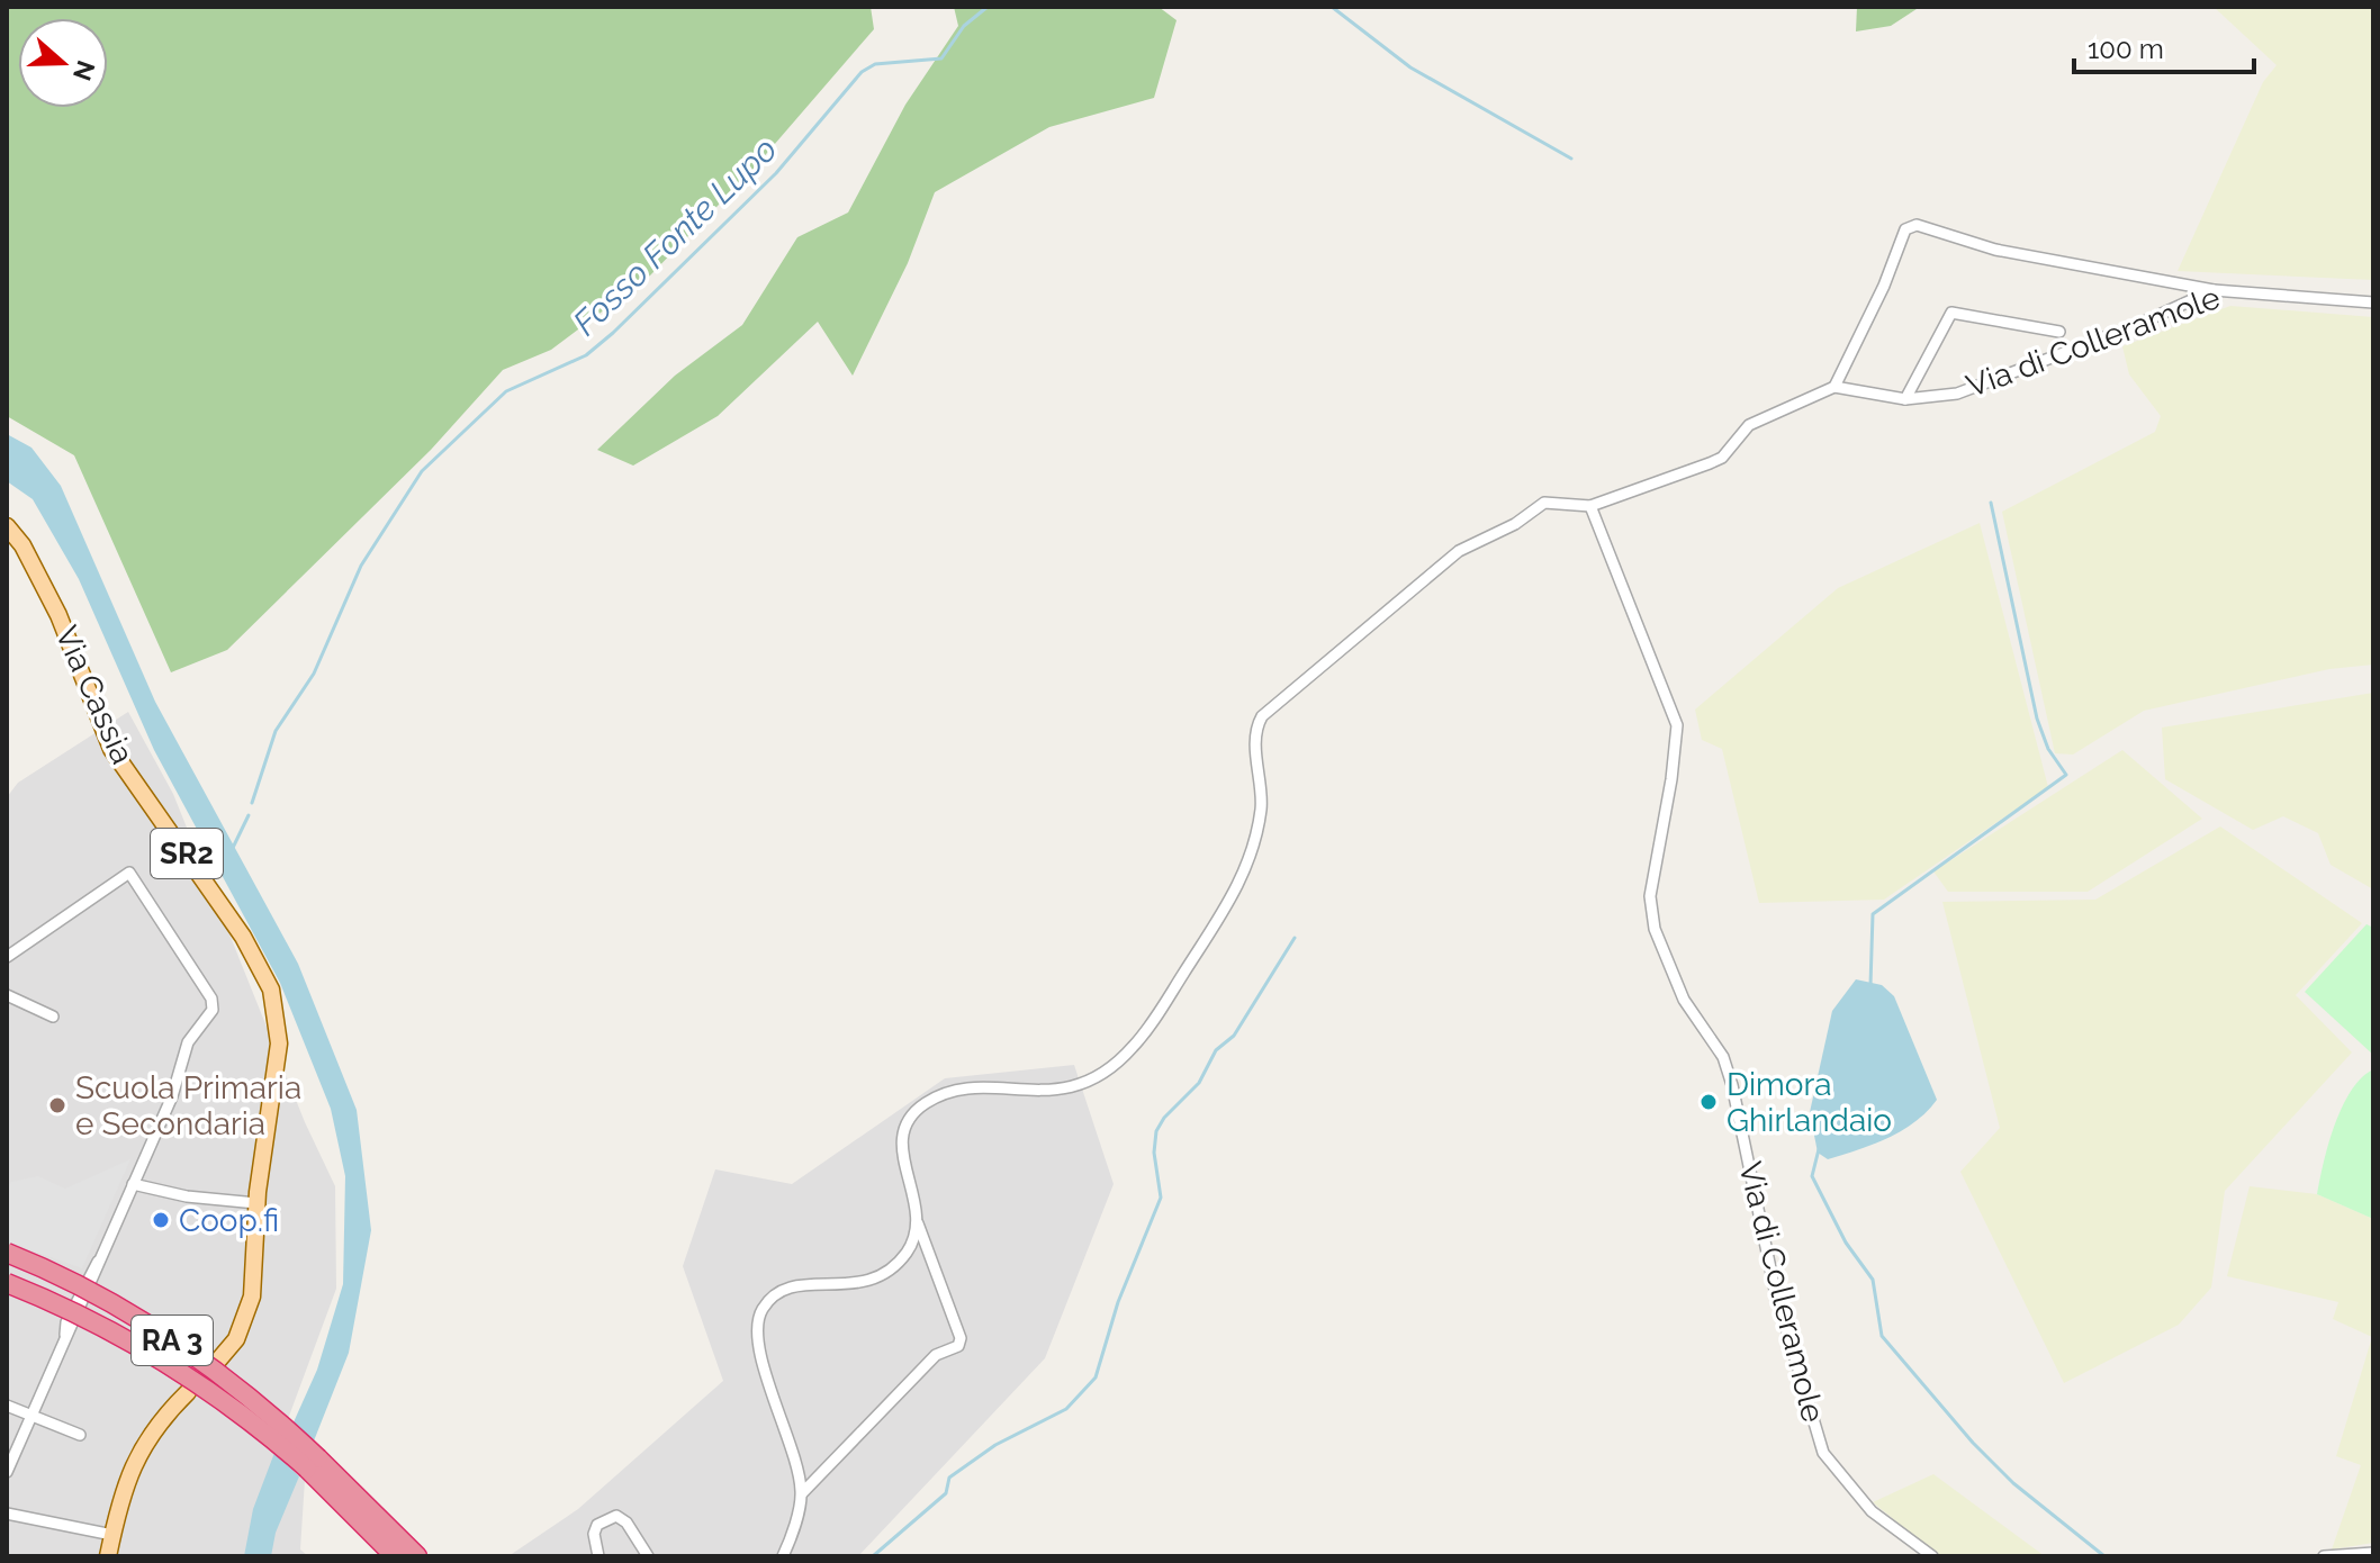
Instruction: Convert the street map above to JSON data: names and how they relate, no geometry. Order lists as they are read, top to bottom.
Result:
{
  "streets": {
    "highway": ["RA 3"],
    "main road": ["Via Cassia", "SR2"],
    "street": ["Via di Colleramole"]
  },
  "water": ["Fosso Fonte Lupo"],
  "places": ["Dimora Ghirlandaio", "Scuola Primaria e Secondaria", "Coop.fi"],
  "scale_bar": "100 m",
  "north": "right"
}
